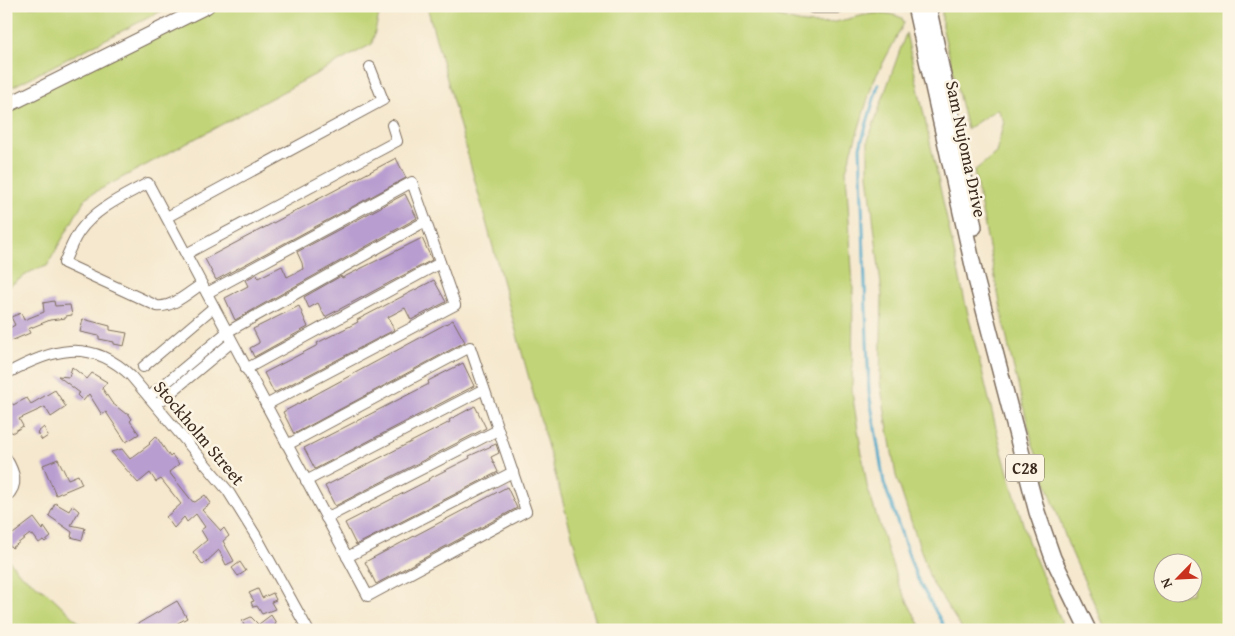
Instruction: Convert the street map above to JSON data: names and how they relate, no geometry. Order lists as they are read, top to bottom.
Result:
{
  "streets": {
    "main road": ["Sam Nujoma Drive", "C28"],
    "street": ["Stockholm Street"]
  },
  "north": "bottom left"
}
